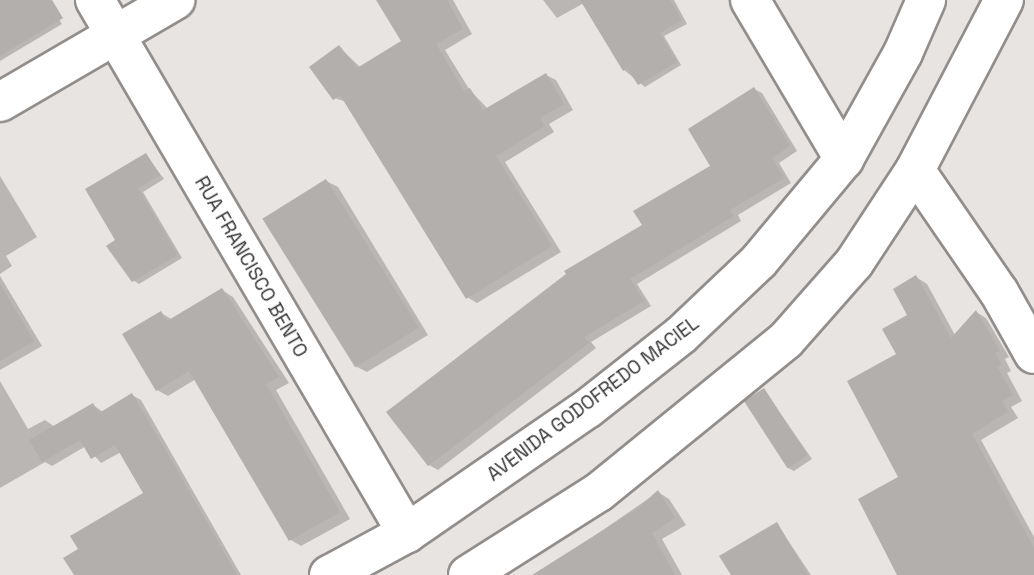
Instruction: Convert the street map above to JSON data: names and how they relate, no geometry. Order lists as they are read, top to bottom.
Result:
{
  "streets": {
    "main road": ["RUA FRANCISCO BENTO", "AVENIDA GODOFREDO MACIEL"]
  },
  "crossings": [
    ["RUA FRANCISCO BENTO", "AVENIDA GODOFREDO MACIEL"]
  ]
}
